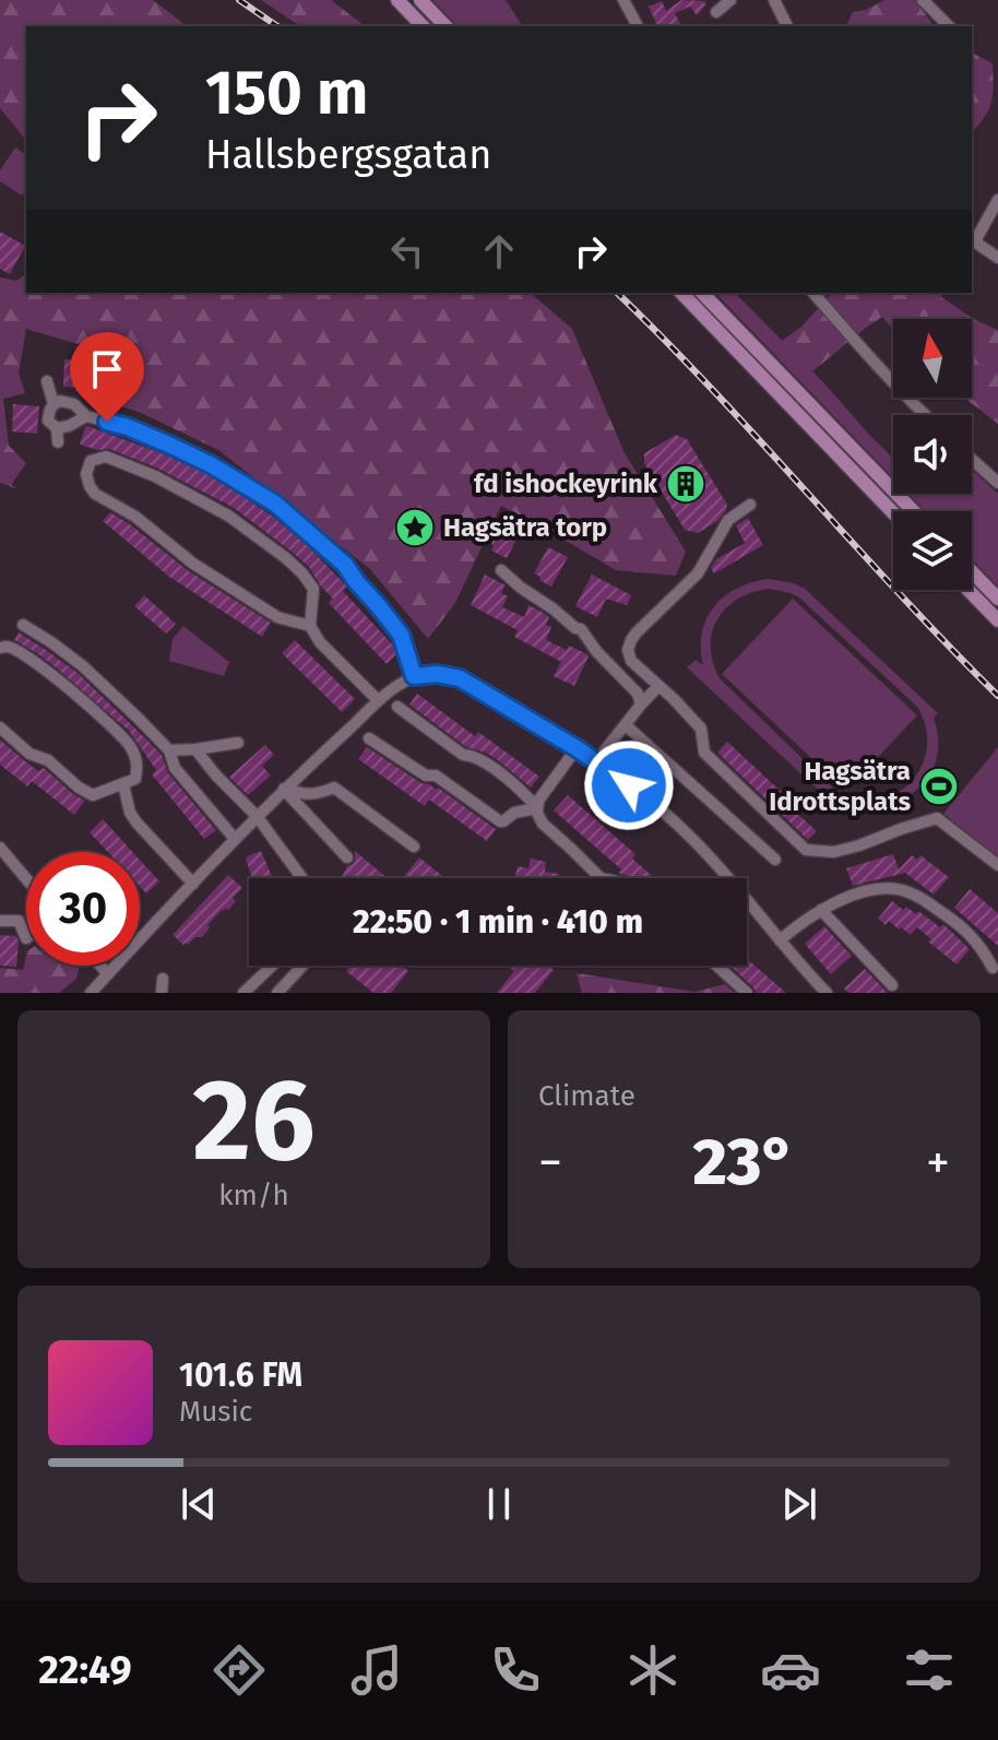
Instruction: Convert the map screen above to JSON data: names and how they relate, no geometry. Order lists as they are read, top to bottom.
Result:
{
  "places": {
    "building": ["fd ishockeyrink"],
    "place": ["Hagsätra torp"],
    "sports": ["Hagsätra Idrottsplats"]
  },
  "north": "top",
  "page": {
    "turn": ["150 m", "Hallsbergsgatan"],
    "limit": "30",
    "trip": "22:50 · 1 min · 410 m",
    "tile": [
      ["26", "km/h"],
      "Climate"
    ],
    "heat": ["−", "23°", "+"],
    "song": ["101.6 FM", "Music"],
    "tabs": "22:49"
  }
}
